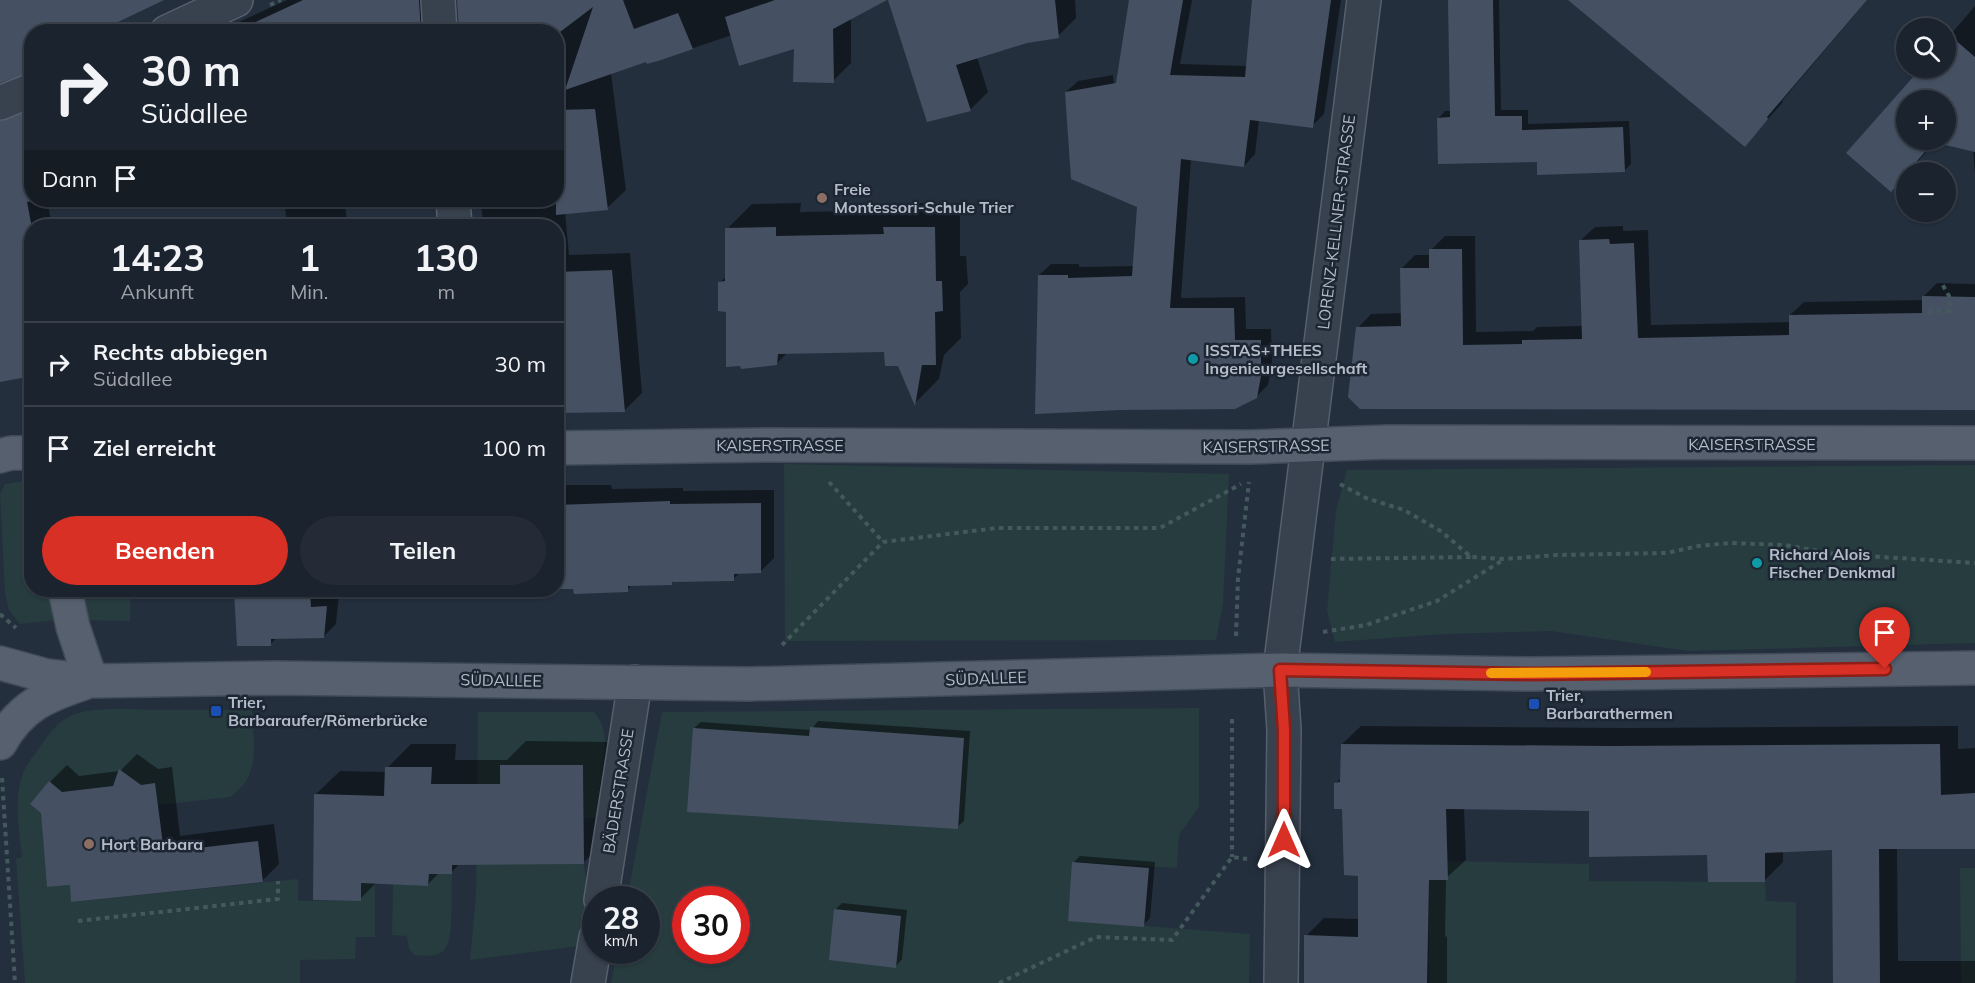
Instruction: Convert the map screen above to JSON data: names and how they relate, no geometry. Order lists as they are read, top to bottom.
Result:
{
  "streets": {
    "main road": ["KAISERSTRASSE", "SÜDALLEE"],
    "street": ["LORENZ-KELLNER-STRASSE", "BÄDERSTRASSE"]
  },
  "crossings": [
    ["LORENZ-KELLNER-STRASSE", "KAISERSTRASSE"],
    ["LORENZ-KELLNER-STRASSE", "SÜDALLEE"],
    ["SÜDALLEE", "BÄDERSTRASSE"]
  ],
  "places": {
    "other": [
      "Freie Montessori-Schule Trier",
      "ISSTAS+THEES Ingenieurgesellschaft",
      "Richard Alois Fischer Denkmal",
      "Hort Barbara"
    ],
    "transit": ["Trier, Barbarathermen", "Trier, Barbaraufer/Römerbrücke"]
  },
  "page": {
    "map_buttons": ["+", "−"],
    "turn": ["30 m", "Südallee"],
    "then": "Dann",
    "eta": [
      "14:23",
      "Ankunft",
      "1",
      "Min.",
      "130",
      "m"
    ],
    "list": [
      {
        "name": "Rechts abbiegen",
        "note": "Südallee",
        "value": "30 m"
      },
      {
        "name": "Ziel erreicht",
        "value": "100 m"
      }
    ],
    "buttons": ["Beenden", "Teilen"],
    "speed": "28 km/h",
    "limit": "30"
  }
}
